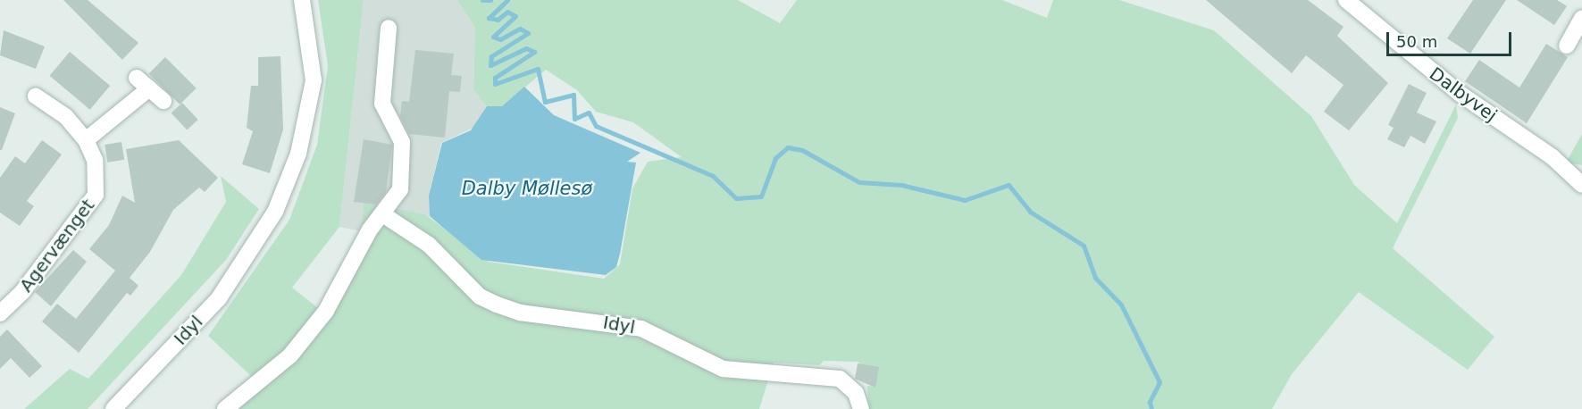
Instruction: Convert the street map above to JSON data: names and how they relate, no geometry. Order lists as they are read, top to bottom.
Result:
{
  "streets": {
    "street": ["Dalbyvej", "Agervænget", "Idyl"]
  },
  "water": ["Dalby Møllesø"],
  "scale_bar": "50 m"
}
